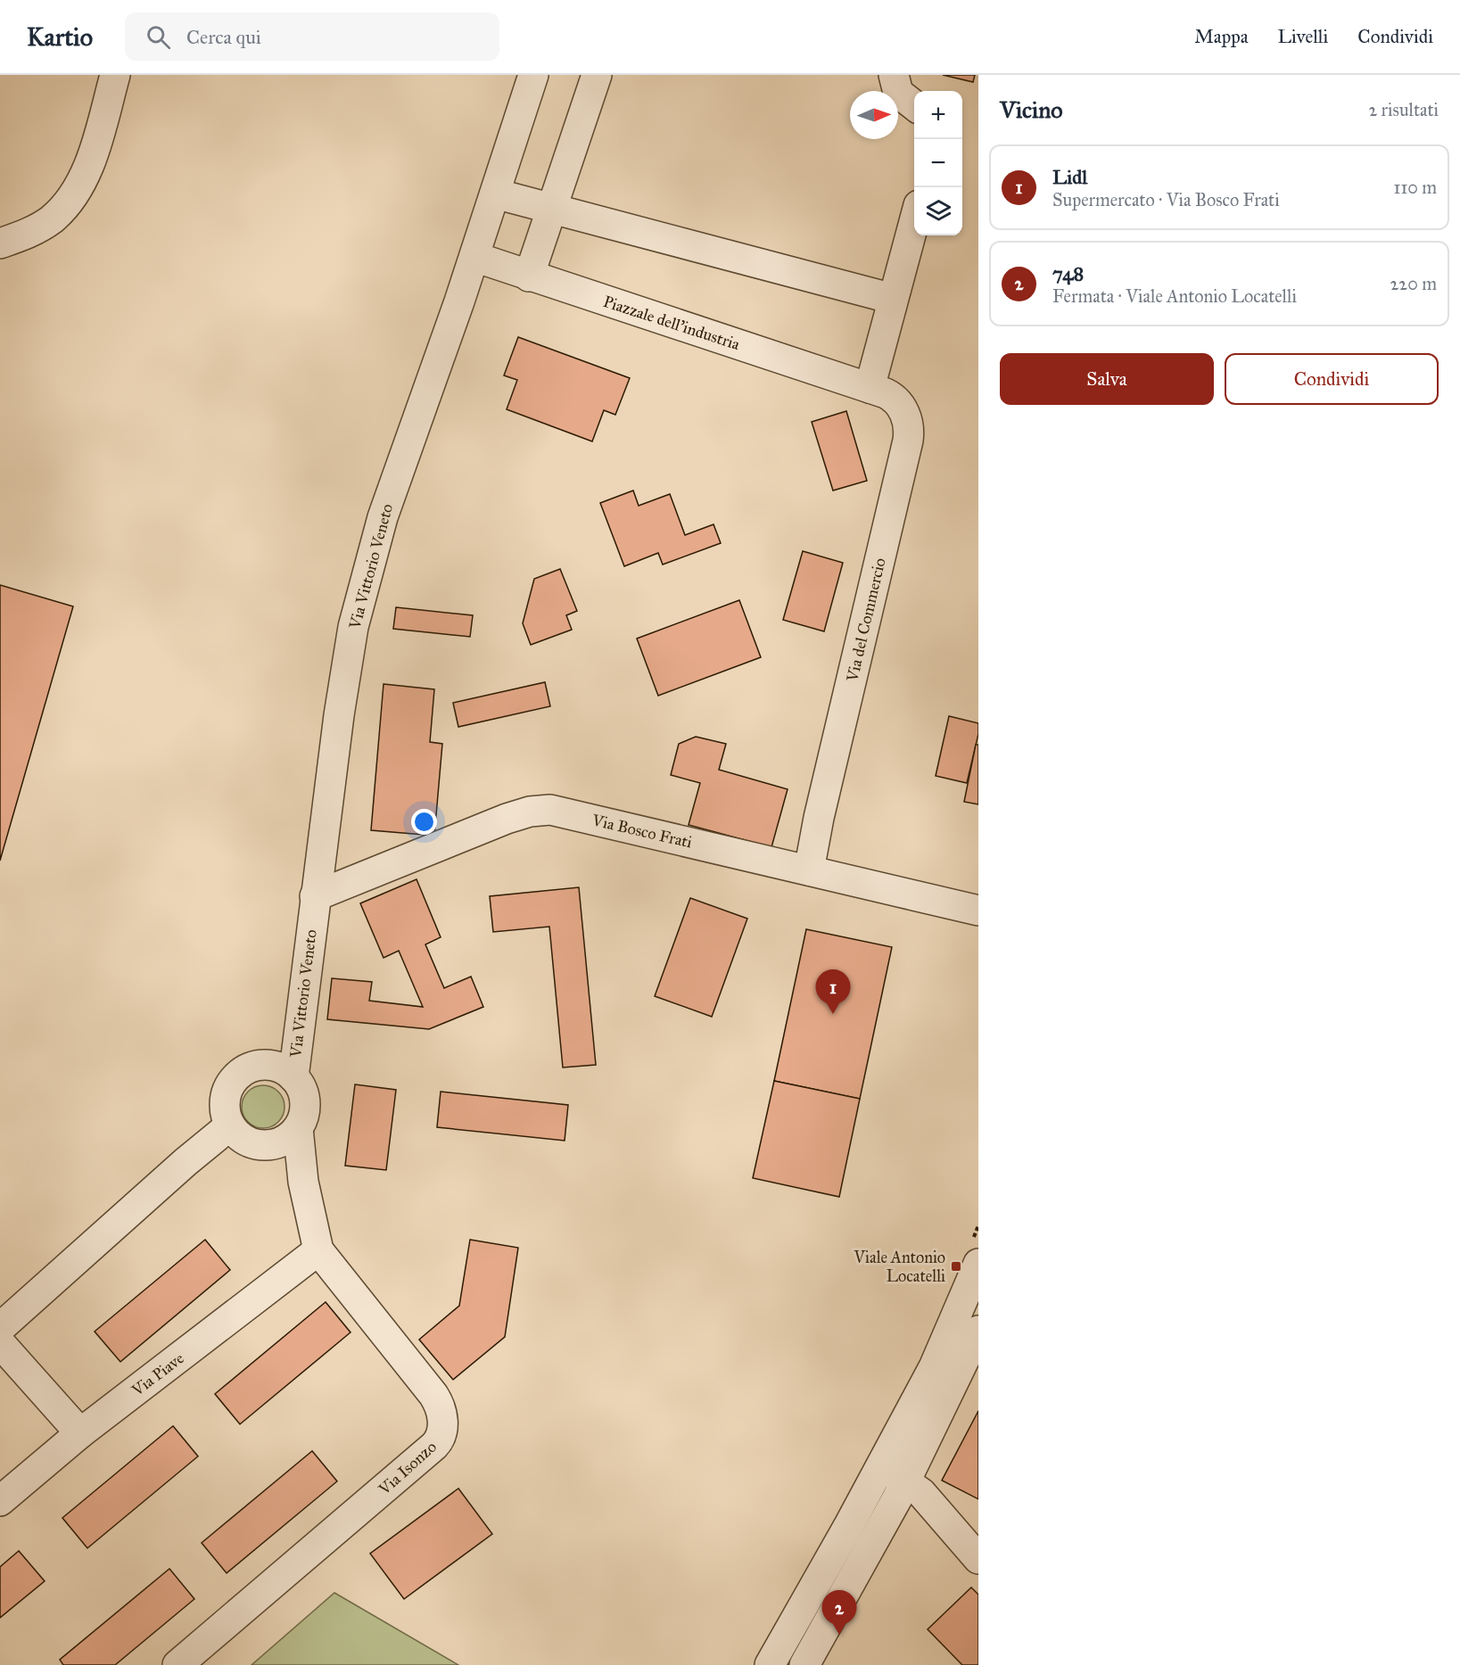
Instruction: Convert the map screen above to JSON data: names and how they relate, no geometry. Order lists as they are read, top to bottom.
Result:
{
  "streets": {
    "street": [
      "Piazzale dell'industria",
      "Via Vittorio Veneto",
      "Via del Commercio",
      "Via Bosco Frati",
      "Via Piave",
      "Via Isonzo"
    ]
  },
  "crossings": [
    ["Piazzale dell'industria", "Via Vittorio Veneto"],
    ["Piazzale dell'industria", "Via del Commercio"],
    ["Via Vittorio Veneto", "Via Bosco Frati"],
    ["Via Vittorio Veneto", "Via Isonzo"],
    ["Via del Commercio", "Via Bosco Frati"],
    ["Via Piave", "Via Isonzo"]
  ],
  "places": {
    "transit": ["Viale Antonio Locatelli"]
  },
  "north": "right",
  "page": {
    "header": "Kartio",
    "search": "Cerca qui",
    "nav": ["Mappa", "Livelli", "Condividi"],
    "heading": ["Vicino", "2 risultati"],
    "map_buttons": ["+", "−"],
    "list": [
      {
        "mark": "1",
        "name": "Lidl",
        "note": "Supermercato · Via Bosco Frati",
        "value": "110 m"
      },
      {
        "mark": "2",
        "name": "748",
        "note": "Fermata · Viale Antonio Locatelli",
        "value": "220 m"
      }
    ],
    "buttons": ["Salva", "Condividi"],
    "pins": ["1", "2"]
  }
}
